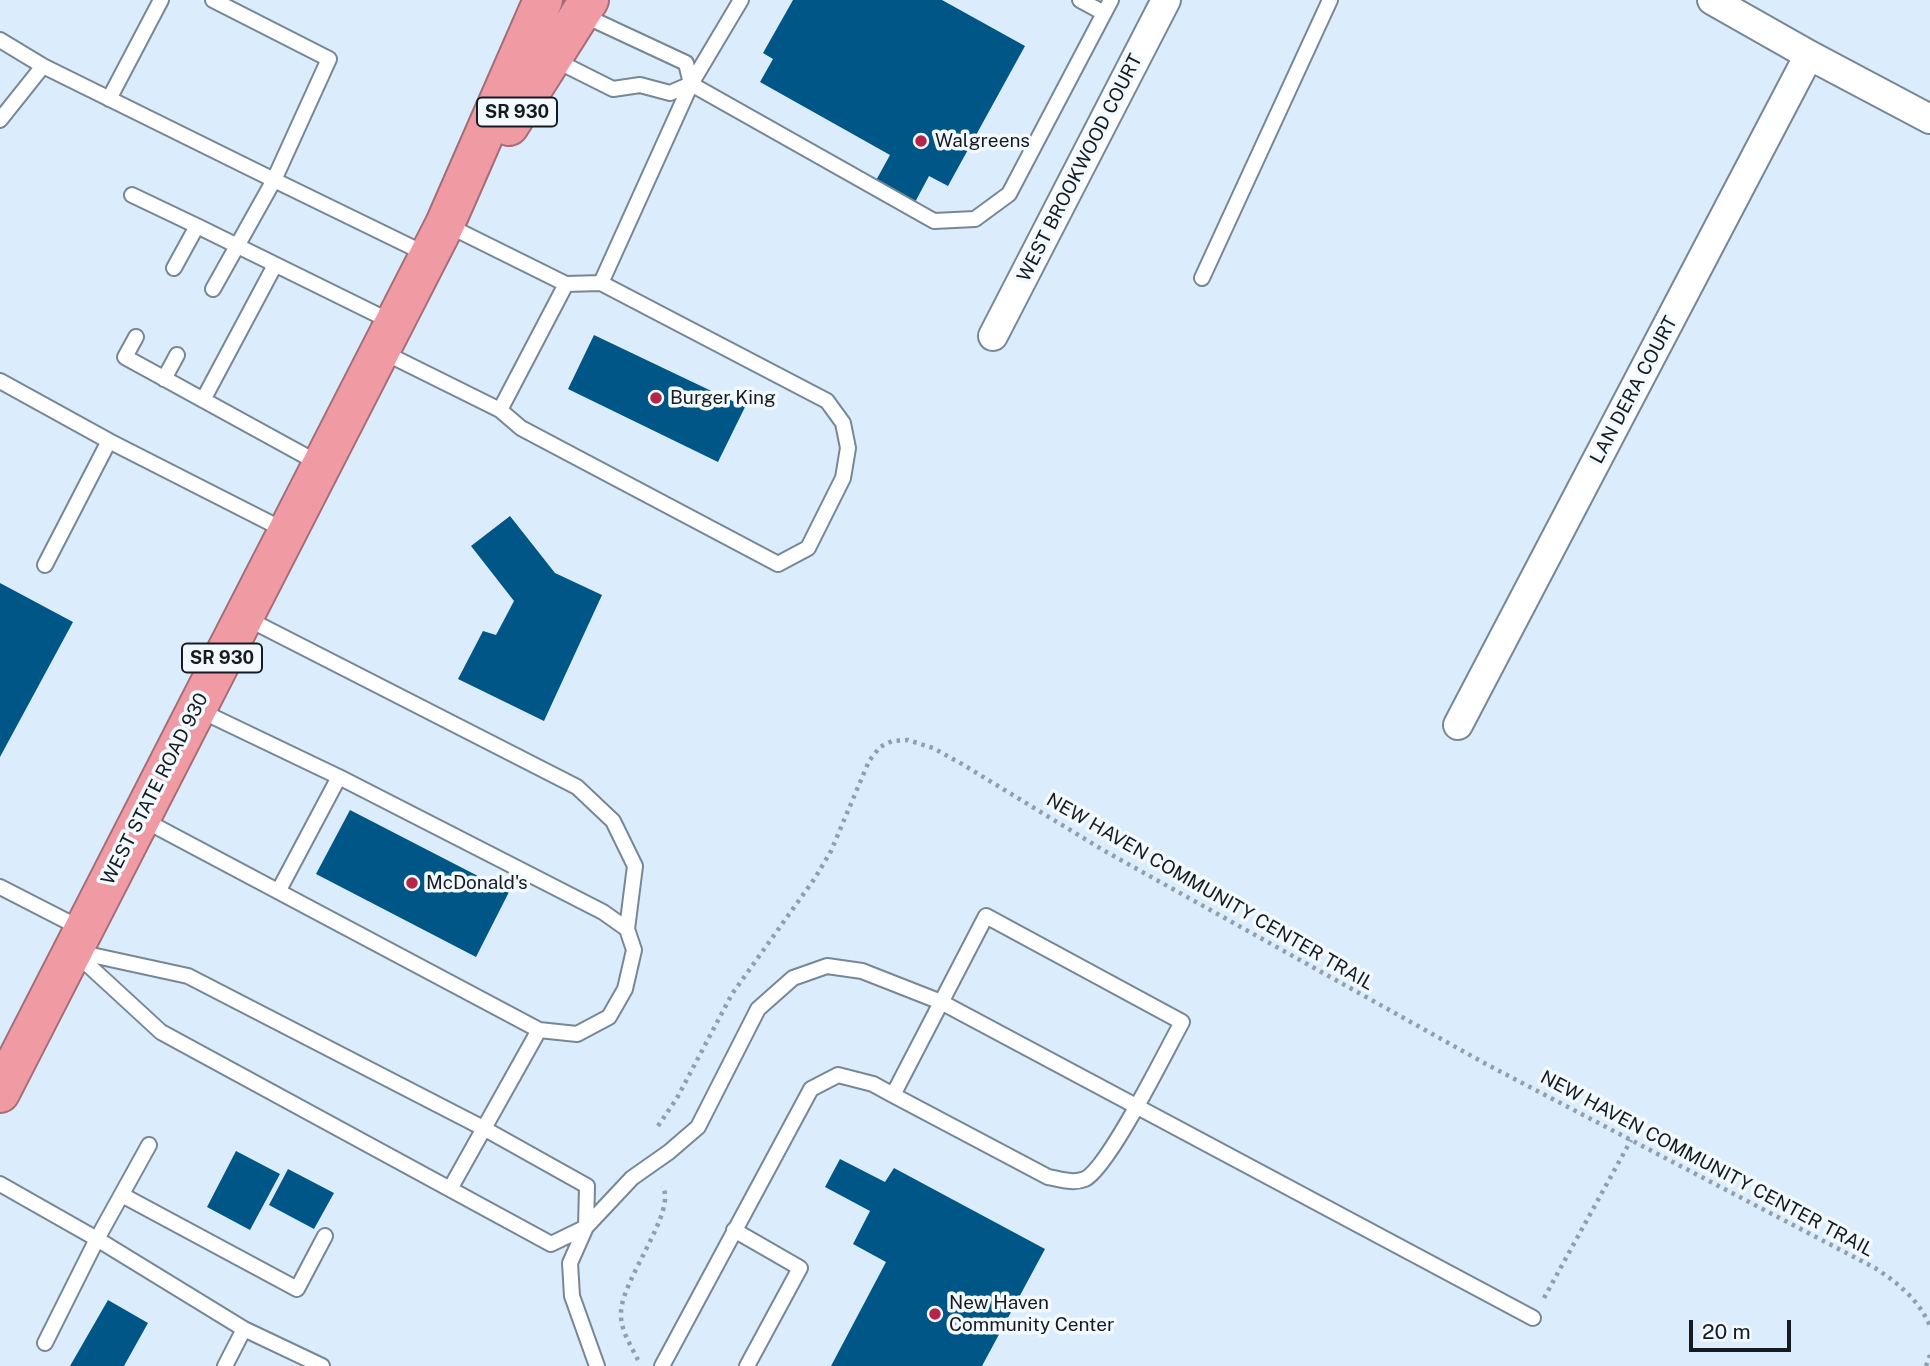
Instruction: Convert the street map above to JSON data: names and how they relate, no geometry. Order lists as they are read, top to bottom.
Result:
{
  "streets": {
    "highway": ["SR 930", "WEST STATE ROAD 930"],
    "street": ["WEST BROOKWOOD COURT", "LAN DERA COURT"],
    "path": ["NEW HAVEN COMMUNITY CENTER TRAIL"]
  },
  "crossings": [
    ["SR 930", "WEST STATE ROAD 930"]
  ],
  "places": [
    "Walgreens",
    "Burger King",
    "McDonald's",
    "New Haven Community Center"
  ],
  "scale_bar": "20 m"
}
